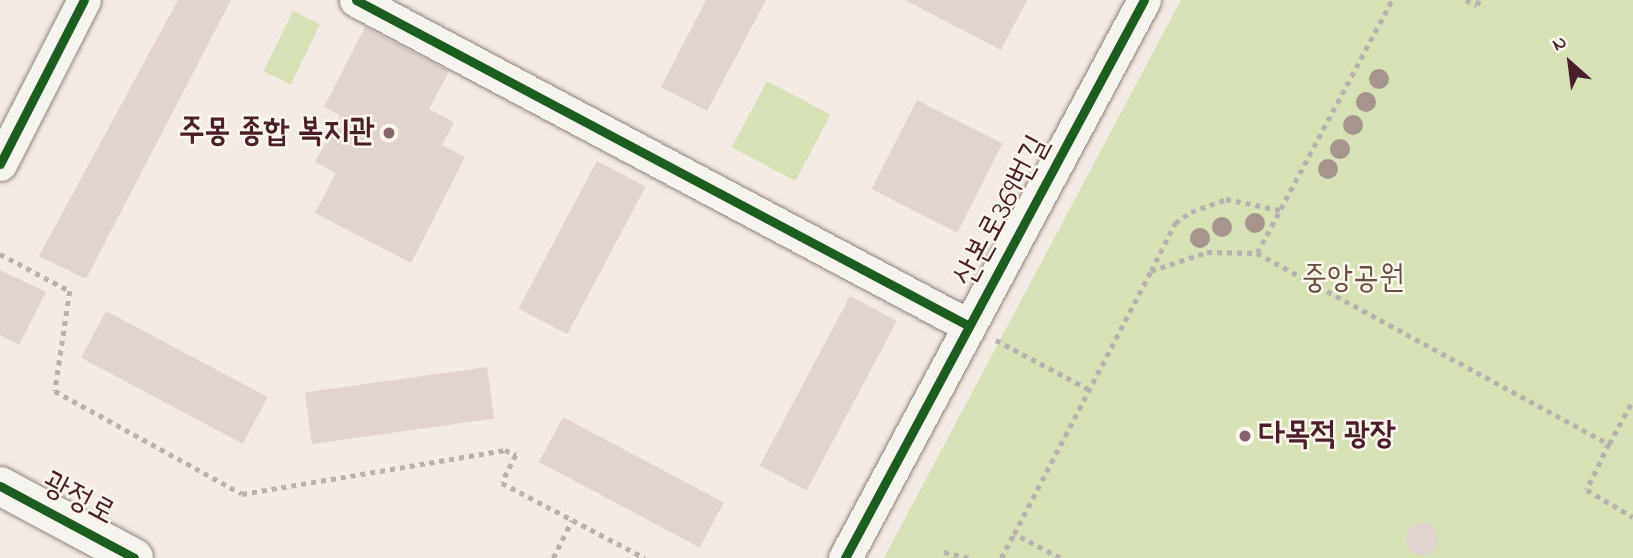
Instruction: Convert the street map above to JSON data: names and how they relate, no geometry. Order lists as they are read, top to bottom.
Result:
{
  "streets": {
    "street": ["산본로369번길", "광정로"]
  },
  "parks": ["중앙공원"],
  "places": ["주몽 종합 복지관", "다목적 광장"],
  "north": "top left"
}
